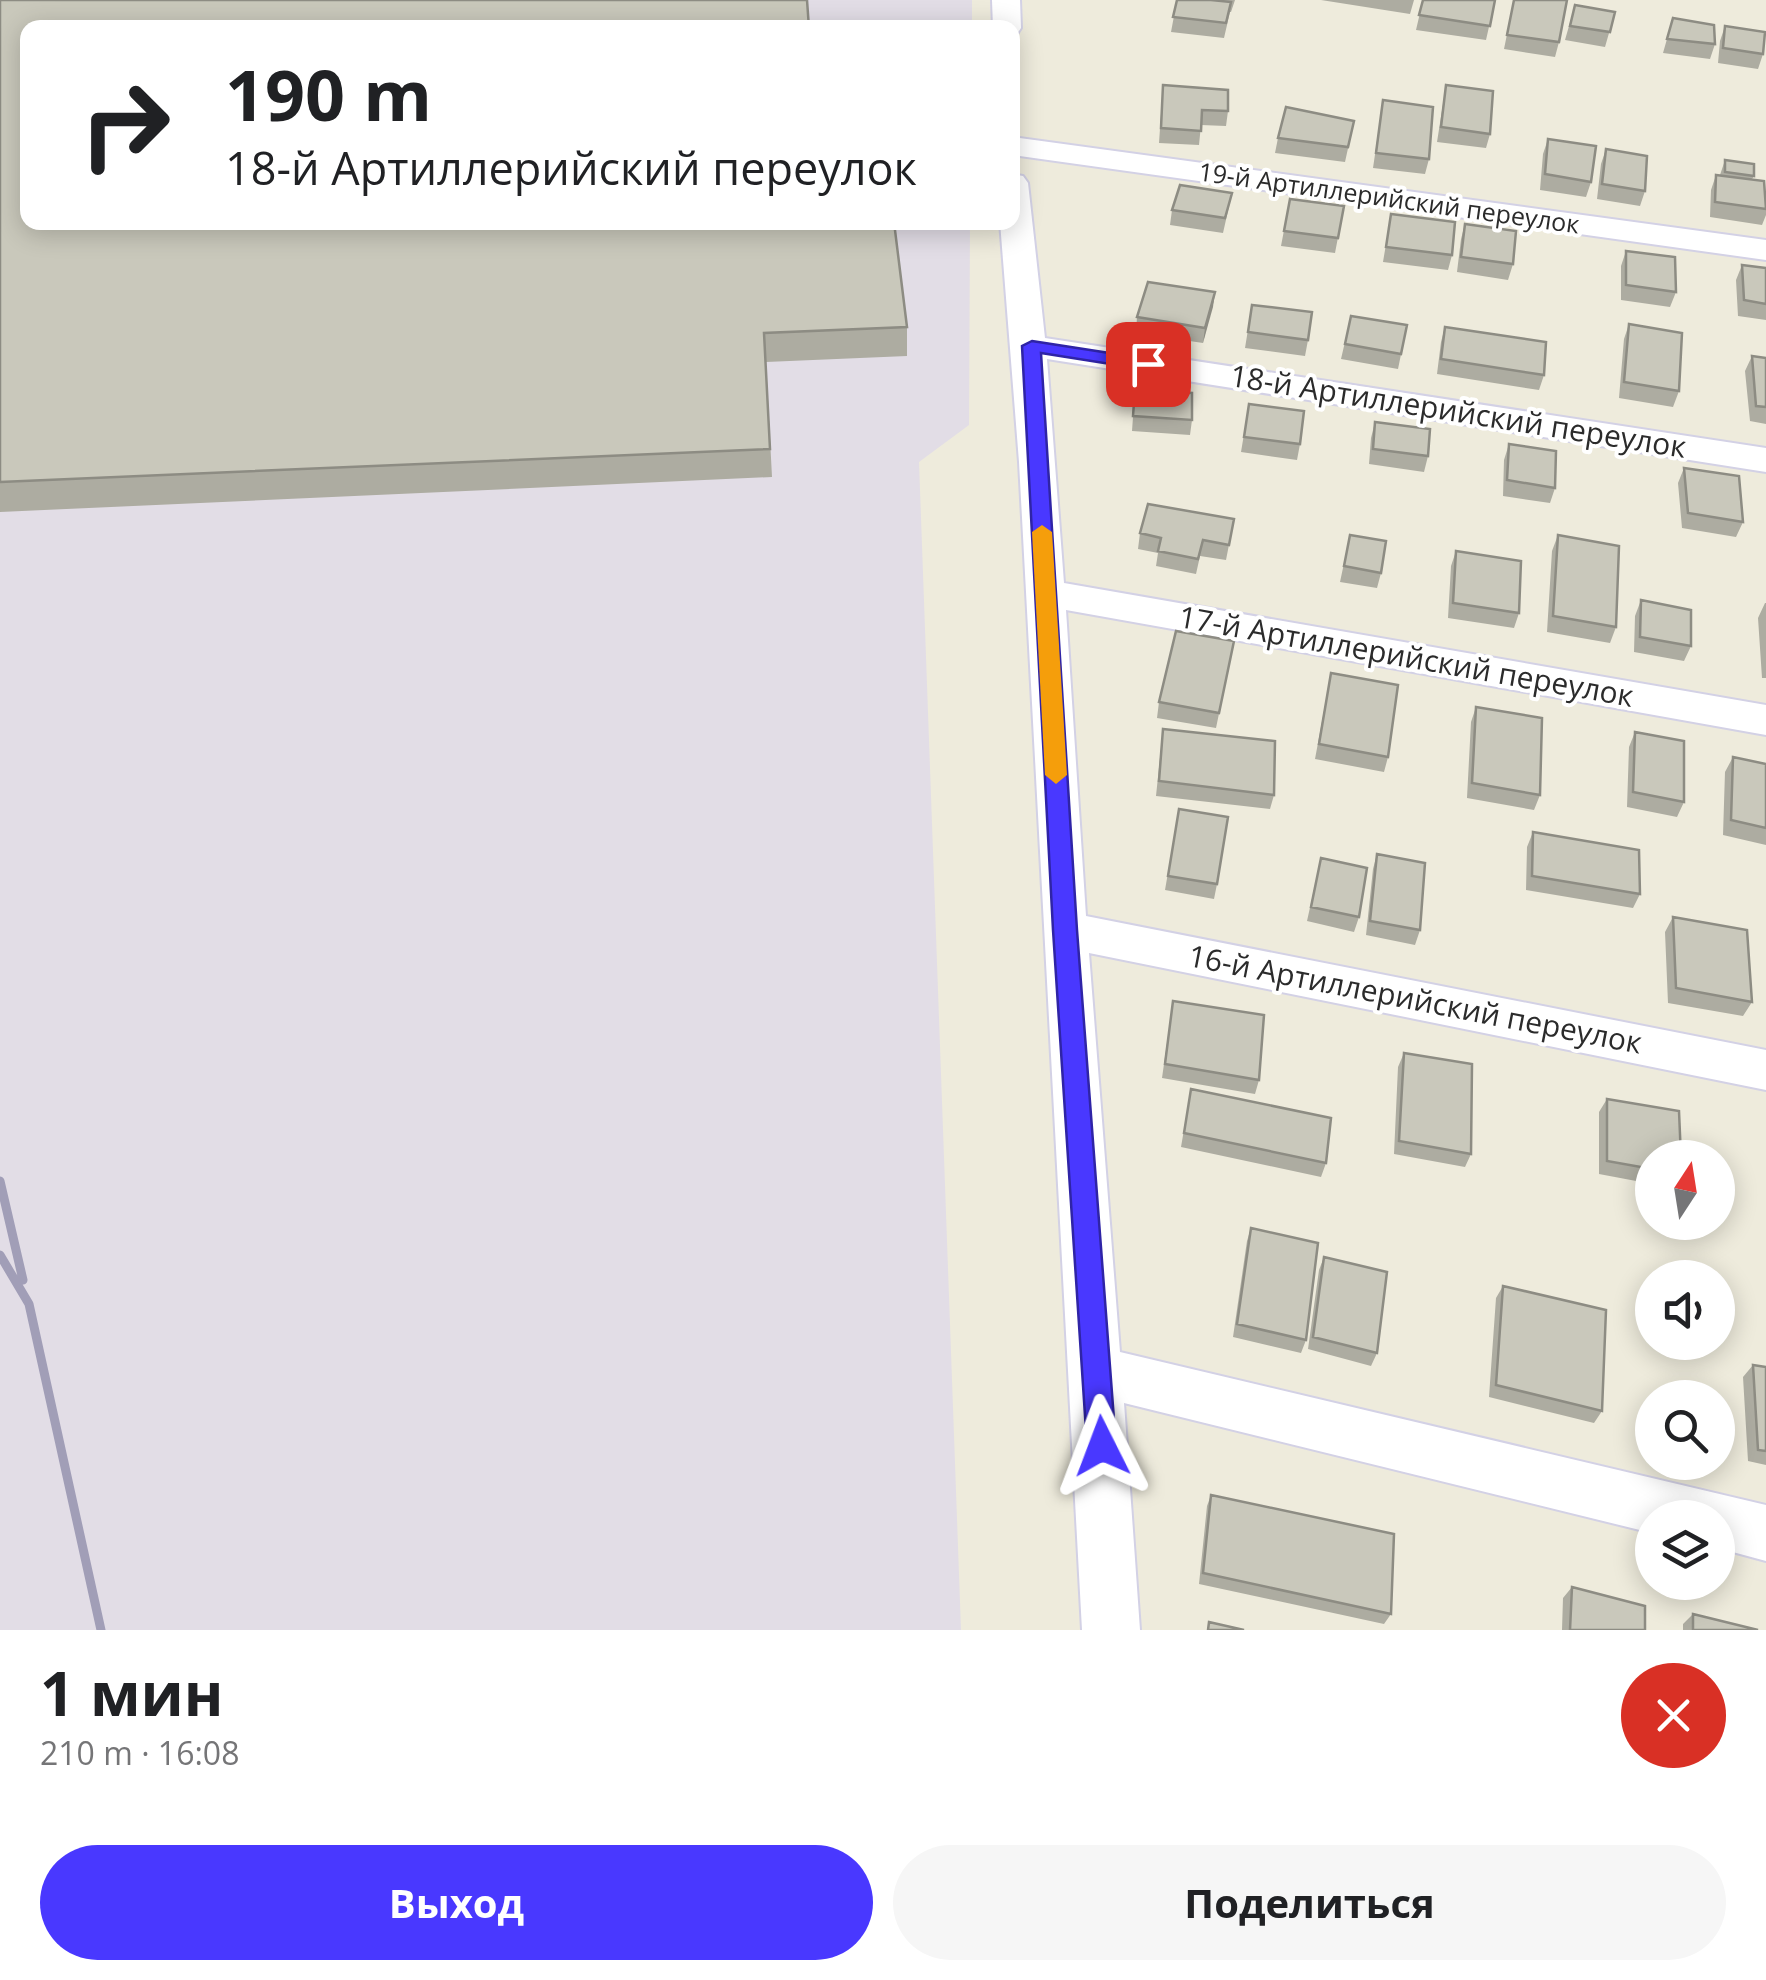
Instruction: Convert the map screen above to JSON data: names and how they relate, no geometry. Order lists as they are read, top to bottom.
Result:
{
  "streets": {
    "street": [
      "19-й Артиллерийский переулок",
      "18-й Артиллерийский переулок",
      "17-й Артиллерийский переулок",
      "16-й Артиллерийский переулок"
    ]
  },
  "north": "top",
  "page": {
    "turn": ["190 m", "18-й Артиллерийский переулок"],
    "heading": ["1 мин", "210 m · 16:08"],
    "buttons": ["Выход", "Поделиться"]
  }
}
